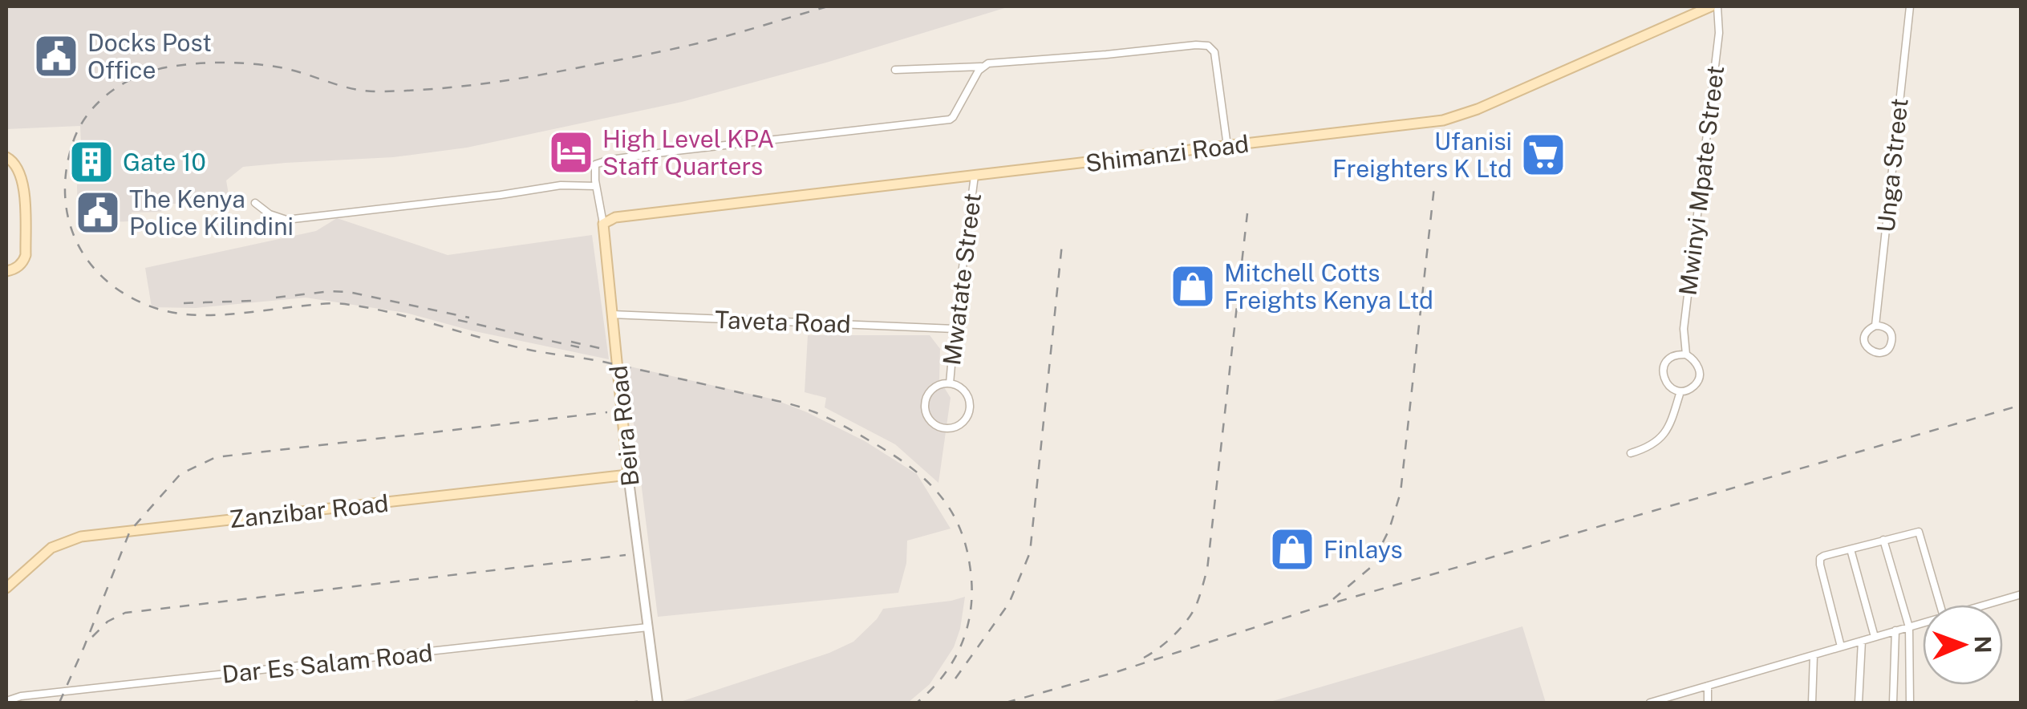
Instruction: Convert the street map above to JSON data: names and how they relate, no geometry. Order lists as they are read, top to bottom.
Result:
{
  "streets": {
    "main road": ["Shimanzi Road", "Beira Road", "Zanzibar Road"],
    "street": [
      "Unga Street",
      "Mwinyi Mpate Street",
      "Mwatate Street",
      "Taveta Road",
      "Dar Es Salam Road"
    ]
  },
  "crossings": [
    ["Shimanzi Road", "Mwatate Street"],
    ["Shimanzi Road", "Beira Road"],
    ["Mwatate Street", "Taveta Road"],
    ["Taveta Road", "Beira Road"],
    ["Beira Road", "Zanzibar Road"],
    ["Beira Road", "Dar Es Salam Road"]
  ],
  "places": {
    "public building": ["Docks Post Office", "The Kenya Police Kilindini"],
    "hotel": ["High Level KPA Staff Quarters"],
    "supermarket": ["Ufanisi Freighters K Ltd"],
    "building": ["Gate 10"],
    "shop": ["Mitchell Cotts Freights Kenya Ltd", "Finlays"]
  },
  "north": "right"
}
